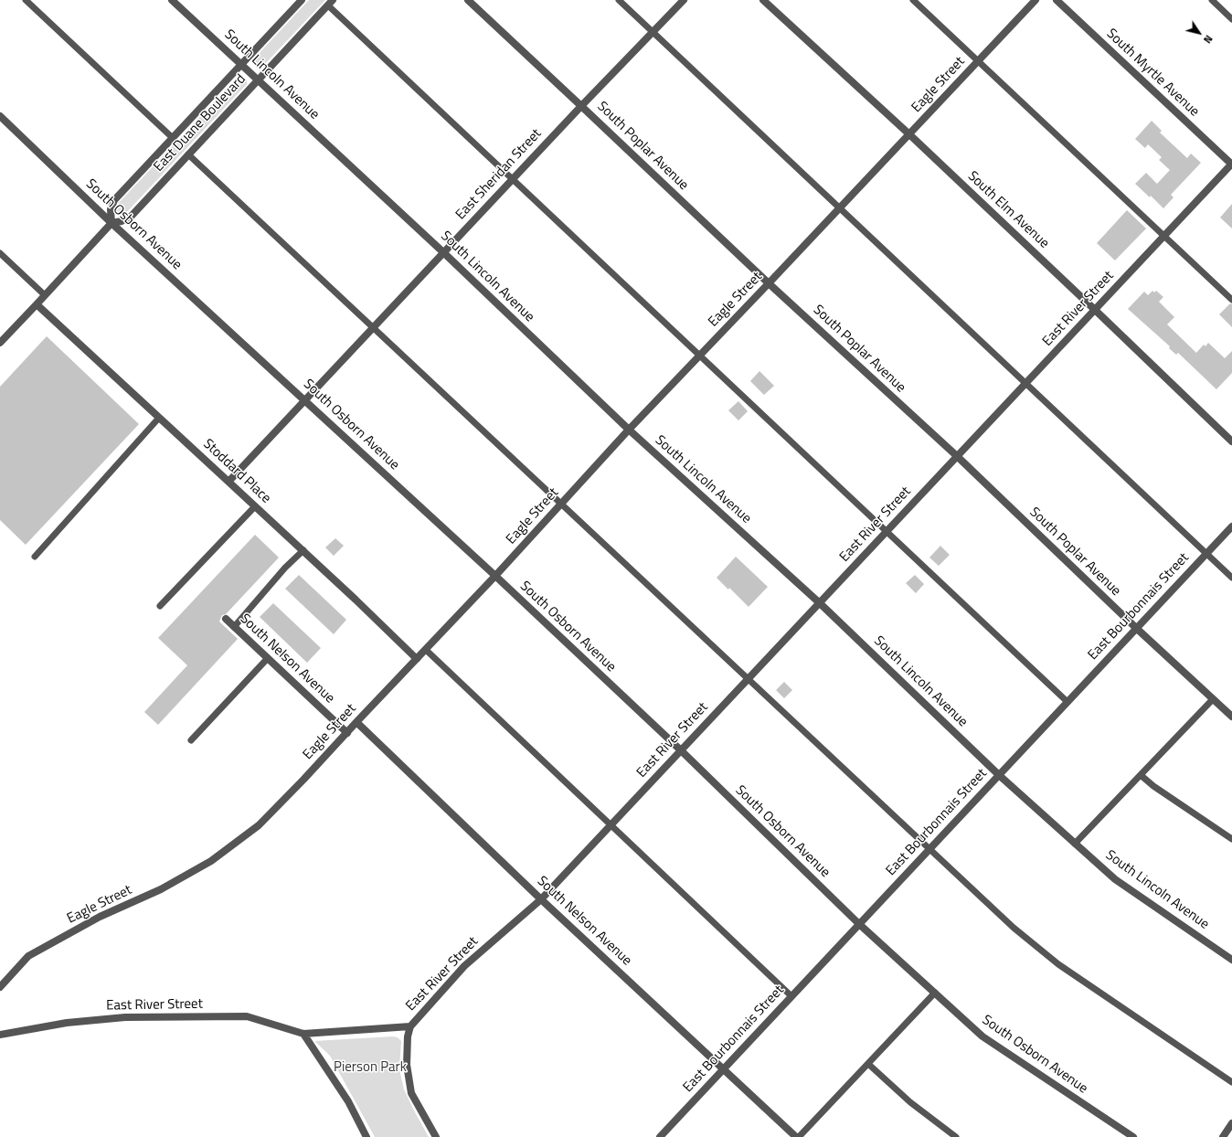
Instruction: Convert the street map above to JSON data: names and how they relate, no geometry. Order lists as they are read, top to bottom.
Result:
{
  "streets": {
    "street": [
      "South Myrtle Avenue",
      "South Lincoln Avenue",
      "Eagle Street",
      "East Duane Boulevard",
      "South Poplar Avenue",
      "East Sheridan Street",
      "South Elm Avenue",
      "South Osborn Avenue",
      "East River Street",
      "Stoddard Place",
      "East Bourbonnais Street",
      "South Nelson Avenue"
    ]
  },
  "crossings": [
    ["South Myrtle Avenue", "East River Street"],
    ["South Lincoln Avenue", "Eagle Street"],
    ["South Lincoln Avenue", "East Duane Boulevard"],
    ["South Lincoln Avenue", "East Sheridan Street"],
    ["South Lincoln Avenue", "East River Street"],
    ["South Lincoln Avenue", "East Bourbonnais Street"],
    ["Eagle Street", "South Poplar Avenue"],
    ["Eagle Street", "South Elm Avenue"],
    ["Eagle Street", "South Osborn Avenue"],
    ["Eagle Street", "Stoddard Place"],
    ["Eagle Street", "South Nelson Avenue"],
    ["East Duane Boulevard", "South Osborn Avenue"],
    ["East Duane Boulevard", "Stoddard Place"],
    ["South Poplar Avenue", "East Sheridan Street"],
    ["South Poplar Avenue", "East River Street"],
    ["South Poplar Avenue", "East Bourbonnais Street"],
    ["East Sheridan Street", "South Osborn Avenue"],
    ["East Sheridan Street", "Stoddard Place"],
    ["South Elm Avenue", "East River Street"],
    ["South Osborn Avenue", "East River Street"],
    ["South Osborn Avenue", "East Bourbonnais Street"],
    ["East River Street", "South Nelson Avenue"],
    ["East Bourbonnais Street", "South Nelson Avenue"]
  ],
  "parks": ["Pierson Park"],
  "north": "bottom right"
}
